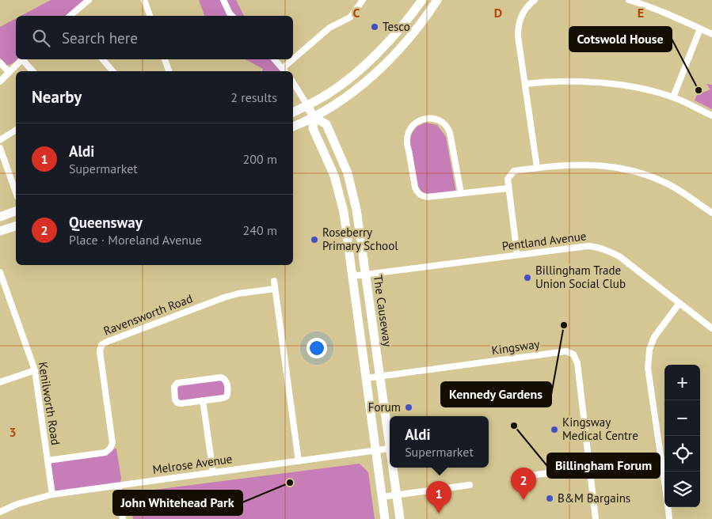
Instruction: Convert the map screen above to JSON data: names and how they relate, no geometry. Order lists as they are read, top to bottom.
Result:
{
  "streets": {
    "street": [
      "Pentland Avenue",
      "The Causeway",
      "Ravensworth Road",
      "Kingsway",
      "Kenilworth Road",
      "Melrose Avenue"
    ]
  },
  "crossings": [
    ["Pentland Avenue", "The Causeway"],
    ["The Causeway", "Kingsway"],
    ["The Causeway", "Melrose Avenue"],
    ["Ravensworth Road", "Kenilworth Road"],
    ["Kenilworth Road", "Melrose Avenue"]
  ],
  "places": [
    "Tesco",
    "Cotswold House",
    "Roseberry Primary School",
    "Billingham Trade Union Social Club",
    "Kennedy Gardens",
    "Forum",
    "Billingham Forum",
    "Kingsway Medical Centre",
    "John Whitehead Park",
    "B&M Bargains"
  ],
  "page": {
    "search": "Search here",
    "heading": ["Nearby", "2 results"],
    "list": [
      {
        "mark": "1",
        "name": "Aldi",
        "note": "Supermarket",
        "value": "200 m"
      },
      {
        "mark": "2",
        "name": "Queensway",
        "note": "Place · Moreland Avenue",
        "value": "240 m"
      }
    ],
    "map_buttons": ["+", "−"],
    "popup": ["Aldi", "Supermarket"],
    "pins": ["2", "1"]
  },
  "grid": {
    "columns": ["C", "D", "E"],
    "rows": ["3"]
  }
}
